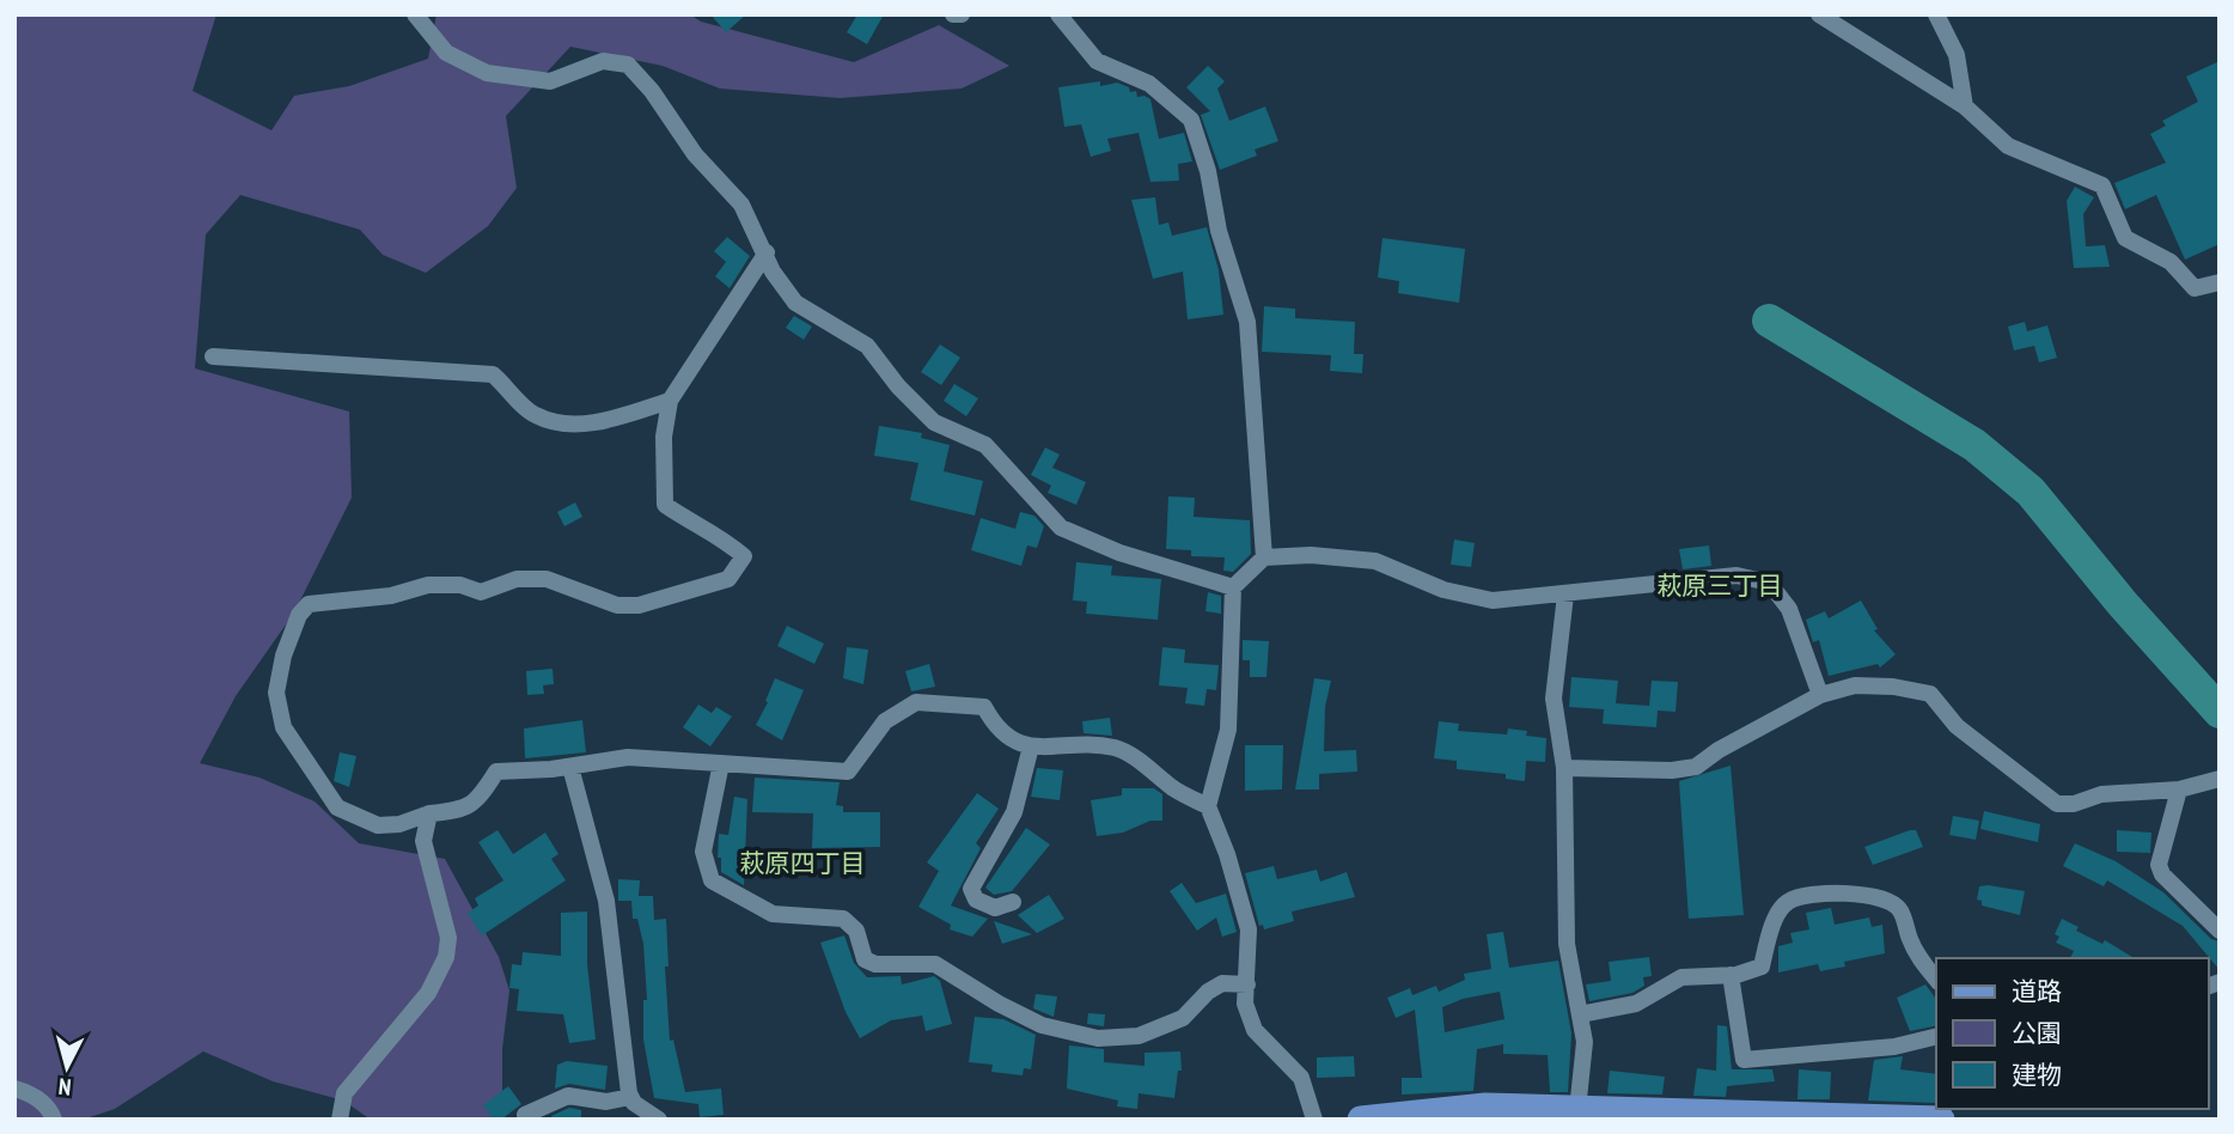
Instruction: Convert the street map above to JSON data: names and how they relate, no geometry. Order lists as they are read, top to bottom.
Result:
{
  "districts": ["萩原三丁目", "萩原四丁目"],
  "legend": ["道路", "公園", "建物"],
  "north": "bottom"
}
